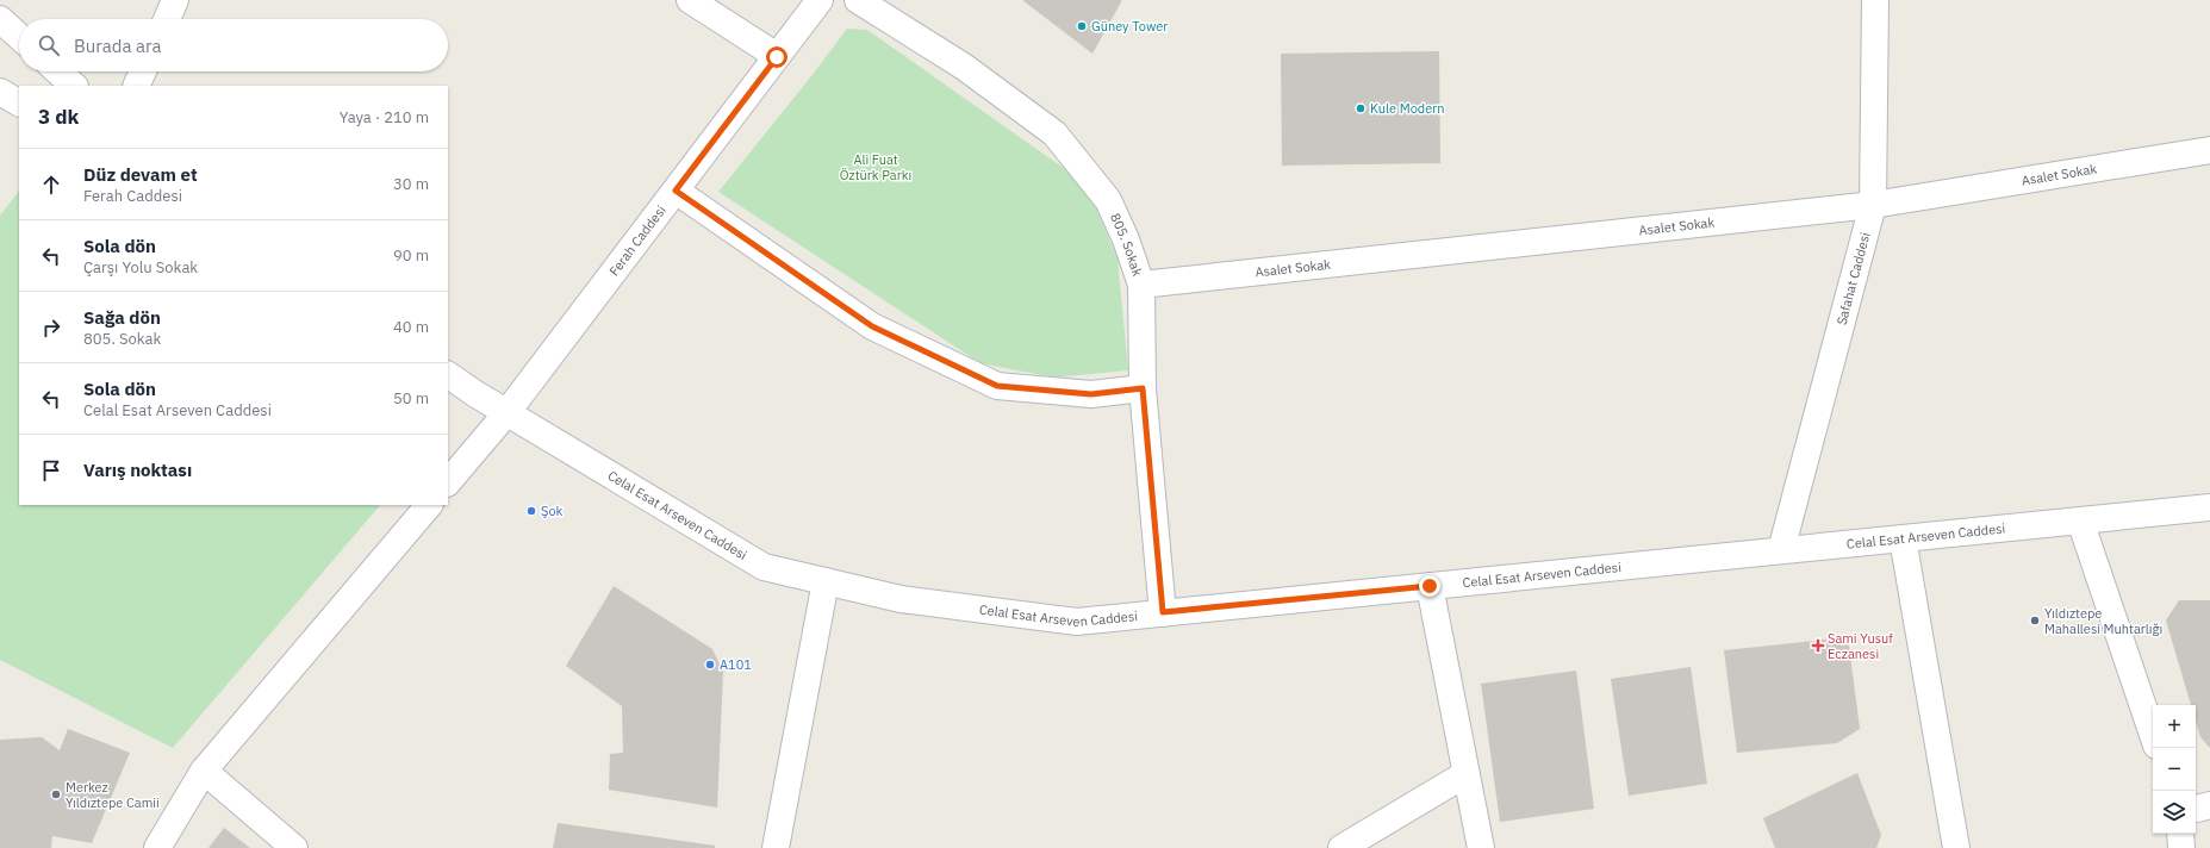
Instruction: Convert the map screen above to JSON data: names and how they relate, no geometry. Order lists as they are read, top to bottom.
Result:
{
  "streets": {
    "street": [
      "Asalet Sokak",
      "Ferah Caddesi",
      "805. Sokak",
      "Safahat Caddesi",
      "Celal Esat Arseven Caddesi"
    ]
  },
  "crossings": [
    ["Asalet Sokak", "805. Sokak"],
    ["Asalet Sokak", "Safahat Caddesi"],
    ["Ferah Caddesi", "Celal Esat Arseven Caddesi"],
    ["805. Sokak", "Celal Esat Arseven Caddesi"],
    ["Safahat Caddesi", "Celal Esat Arseven Caddesi"]
  ],
  "parks": ["Ali Fuat Öztürk Parkı"],
  "places": {
    "other": [
      "Güney Tower",
      "Kule Modern",
      "Şok",
      "Yıldıztepe Mahallesi Muhtarlığı",
      "A101",
      "Merkez Yıldıztepe Camii"
    ],
    "health": ["Sami Yusuf Eczanesi"]
  },
  "page": {
    "search": "Burada ara",
    "heading": ["3 dk", "Yaya · 210 m"],
    "list": [
      ["Düz devam et", "Ferah Caddesi", "30 m"],
      ["Sola dön", "Çarşı Yolu Sokak", "90 m"],
      ["Sağa dön", "805. Sokak", "40 m"],
      ["Sola dön", "Celal Esat Arseven Caddesi", "50 m"],
      "Varış noktası"
    ],
    "map_buttons": ["+", "−"]
  }
}
